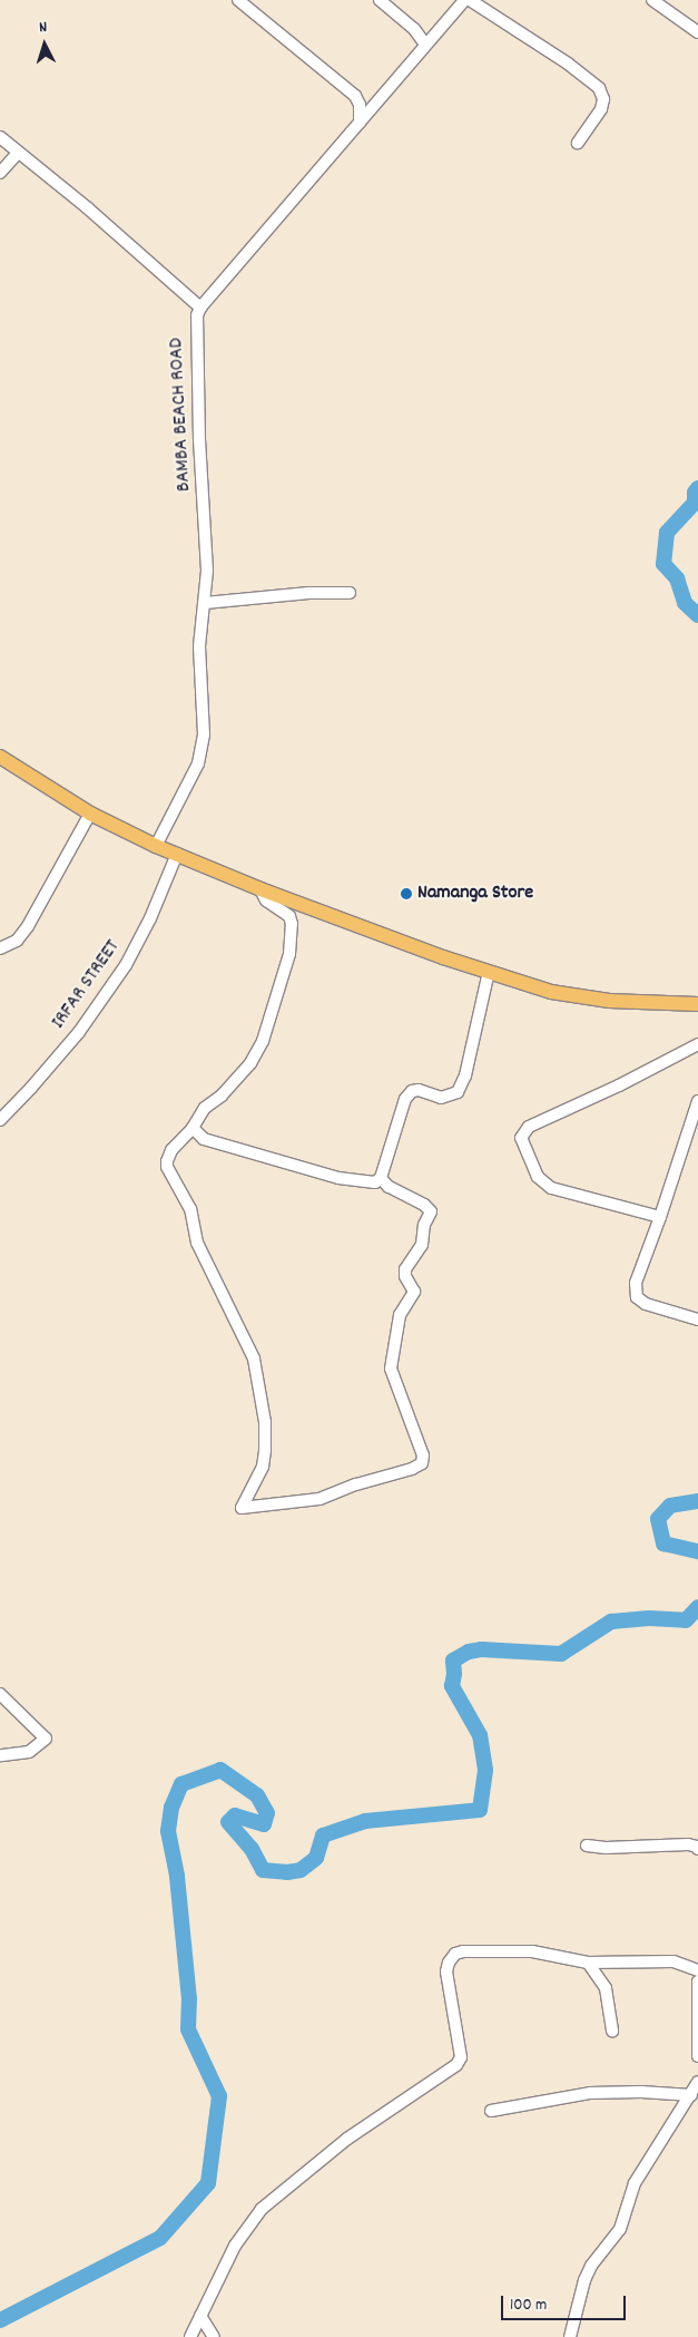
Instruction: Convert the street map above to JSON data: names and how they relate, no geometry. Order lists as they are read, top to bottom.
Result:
{
  "streets": {
    "street": ["BAMBA BEACH ROAD", "IRFAR STREET"]
  },
  "places": ["Namanga Store"],
  "scale_bar": "100 m",
  "north": "top"
}
